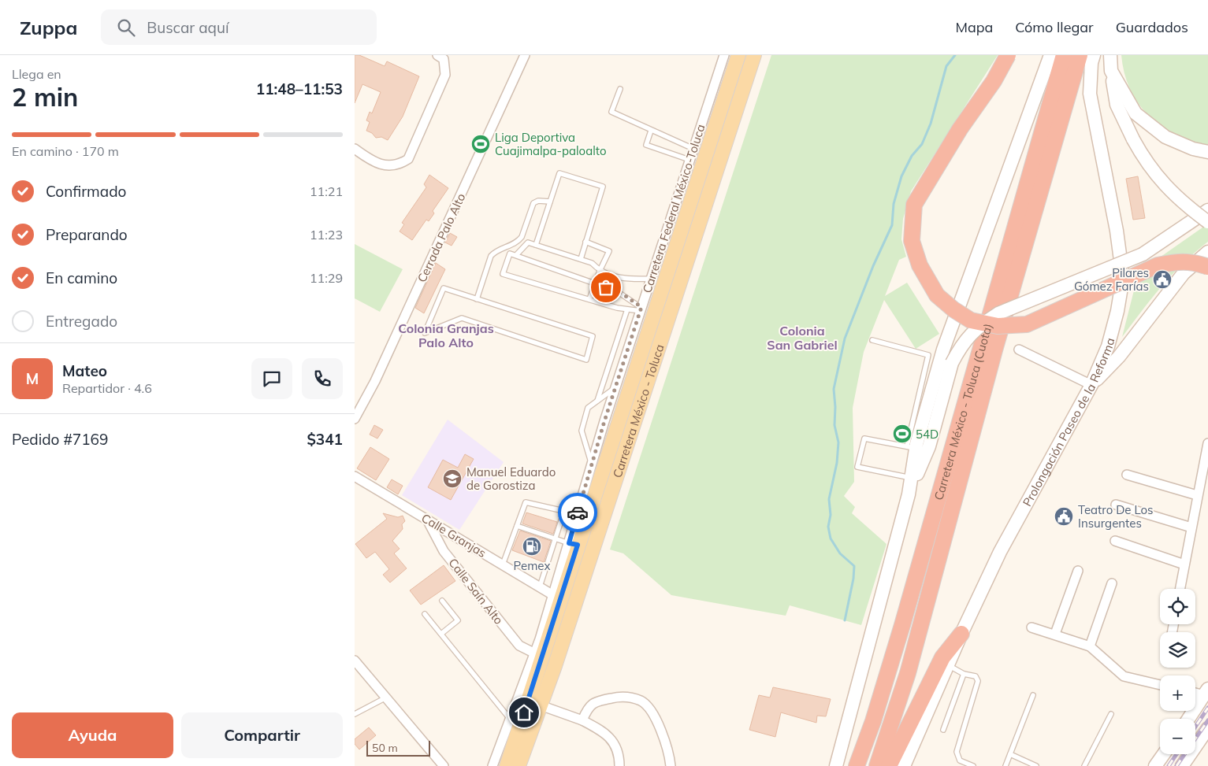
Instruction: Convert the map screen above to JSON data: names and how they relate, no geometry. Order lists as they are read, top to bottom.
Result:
{
  "streets": {
    "highway": ["Carretera México - Toluca (Cuota)"],
    "main road": ["Carretera México - Toluca", "Prolongación Paseo de la Reforma"],
    "street": [
      "Carretera Federal México-Toluca",
      "Cerrada Palo Alto",
      "Calle Granjas",
      "Calle Saín Alto"
    ]
  },
  "crossings": [
    ["Carretera Federal México-Toluca", "Carretera México - Toluca"],
    ["Calle Granjas", "Calle Saín Alto"]
  ],
  "districts": ["Colonia Granjas Palo Alto", "Colonia San Gabriel"],
  "places": {
    "sports": ["Liga Deportiva Cuajimalpa-paloalto", "54D"],
    "public building": ["Pilares Gómez Farías", "Teatro De Los Insurgentes"],
    "school or university": ["Manuel Eduardo de Gorostiza"],
    "fuel station": ["Pemex"]
  },
  "scale_bar": "50 m",
  "page": {
    "header": "Zuppa",
    "search": "Buscar aquí",
    "nav": ["Mapa", "Cómo llegar", "Guardados"],
    "heading": ["2 min", "Llega en", "11:48–11:53"],
    "panel": [
      "Mateo",
      "Repartidor · 4.6",
      "Pedido #7169",
      "$341"
    ],
    "bar": "En camino · 170 m",
    "list": [
      ["Confirmado", "11:21"],
      ["Preparando", "11:23"],
      ["En camino", "11:29"],
      "Entregado"
    ],
    "round": "M",
    "map_buttons": ["+", "−"],
    "buttons": ["Ayuda", "Compartir"],
    "scale": "50 m"
  }
}
